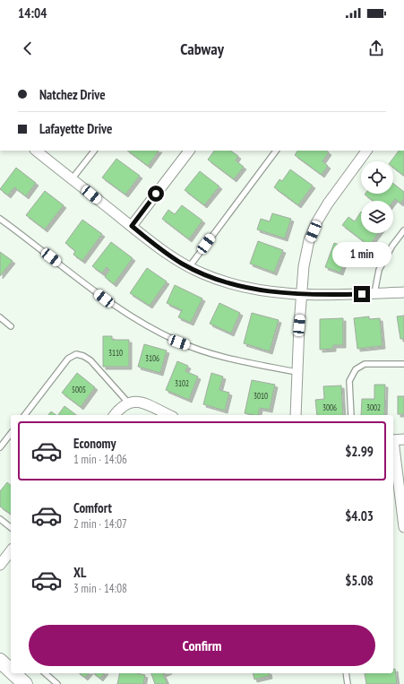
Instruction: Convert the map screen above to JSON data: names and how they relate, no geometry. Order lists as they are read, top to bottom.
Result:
{
  "house_numbers": [
    "3110",
    "3106",
    "3102",
    "5005",
    "3010",
    "3006",
    "3002"
  ],
  "page": {
    "status": "14:04",
    "header": "Cabway",
    "banner": ["Natchez Drive", "Lafayette Drive"],
    "bubble": "1 min",
    "list": [
      {
        "name": "Economy",
        "note": "1 min · 14:06",
        "value": "$2.99"
      },
      {
        "name": "Comfort",
        "note": "2 min · 14:07",
        "value": "$4.03"
      },
      {
        "name": "XL",
        "note": "3 min · 14:08",
        "value": "$5.08"
      }
    ],
    "buttons": "Confirm"
  }
}
